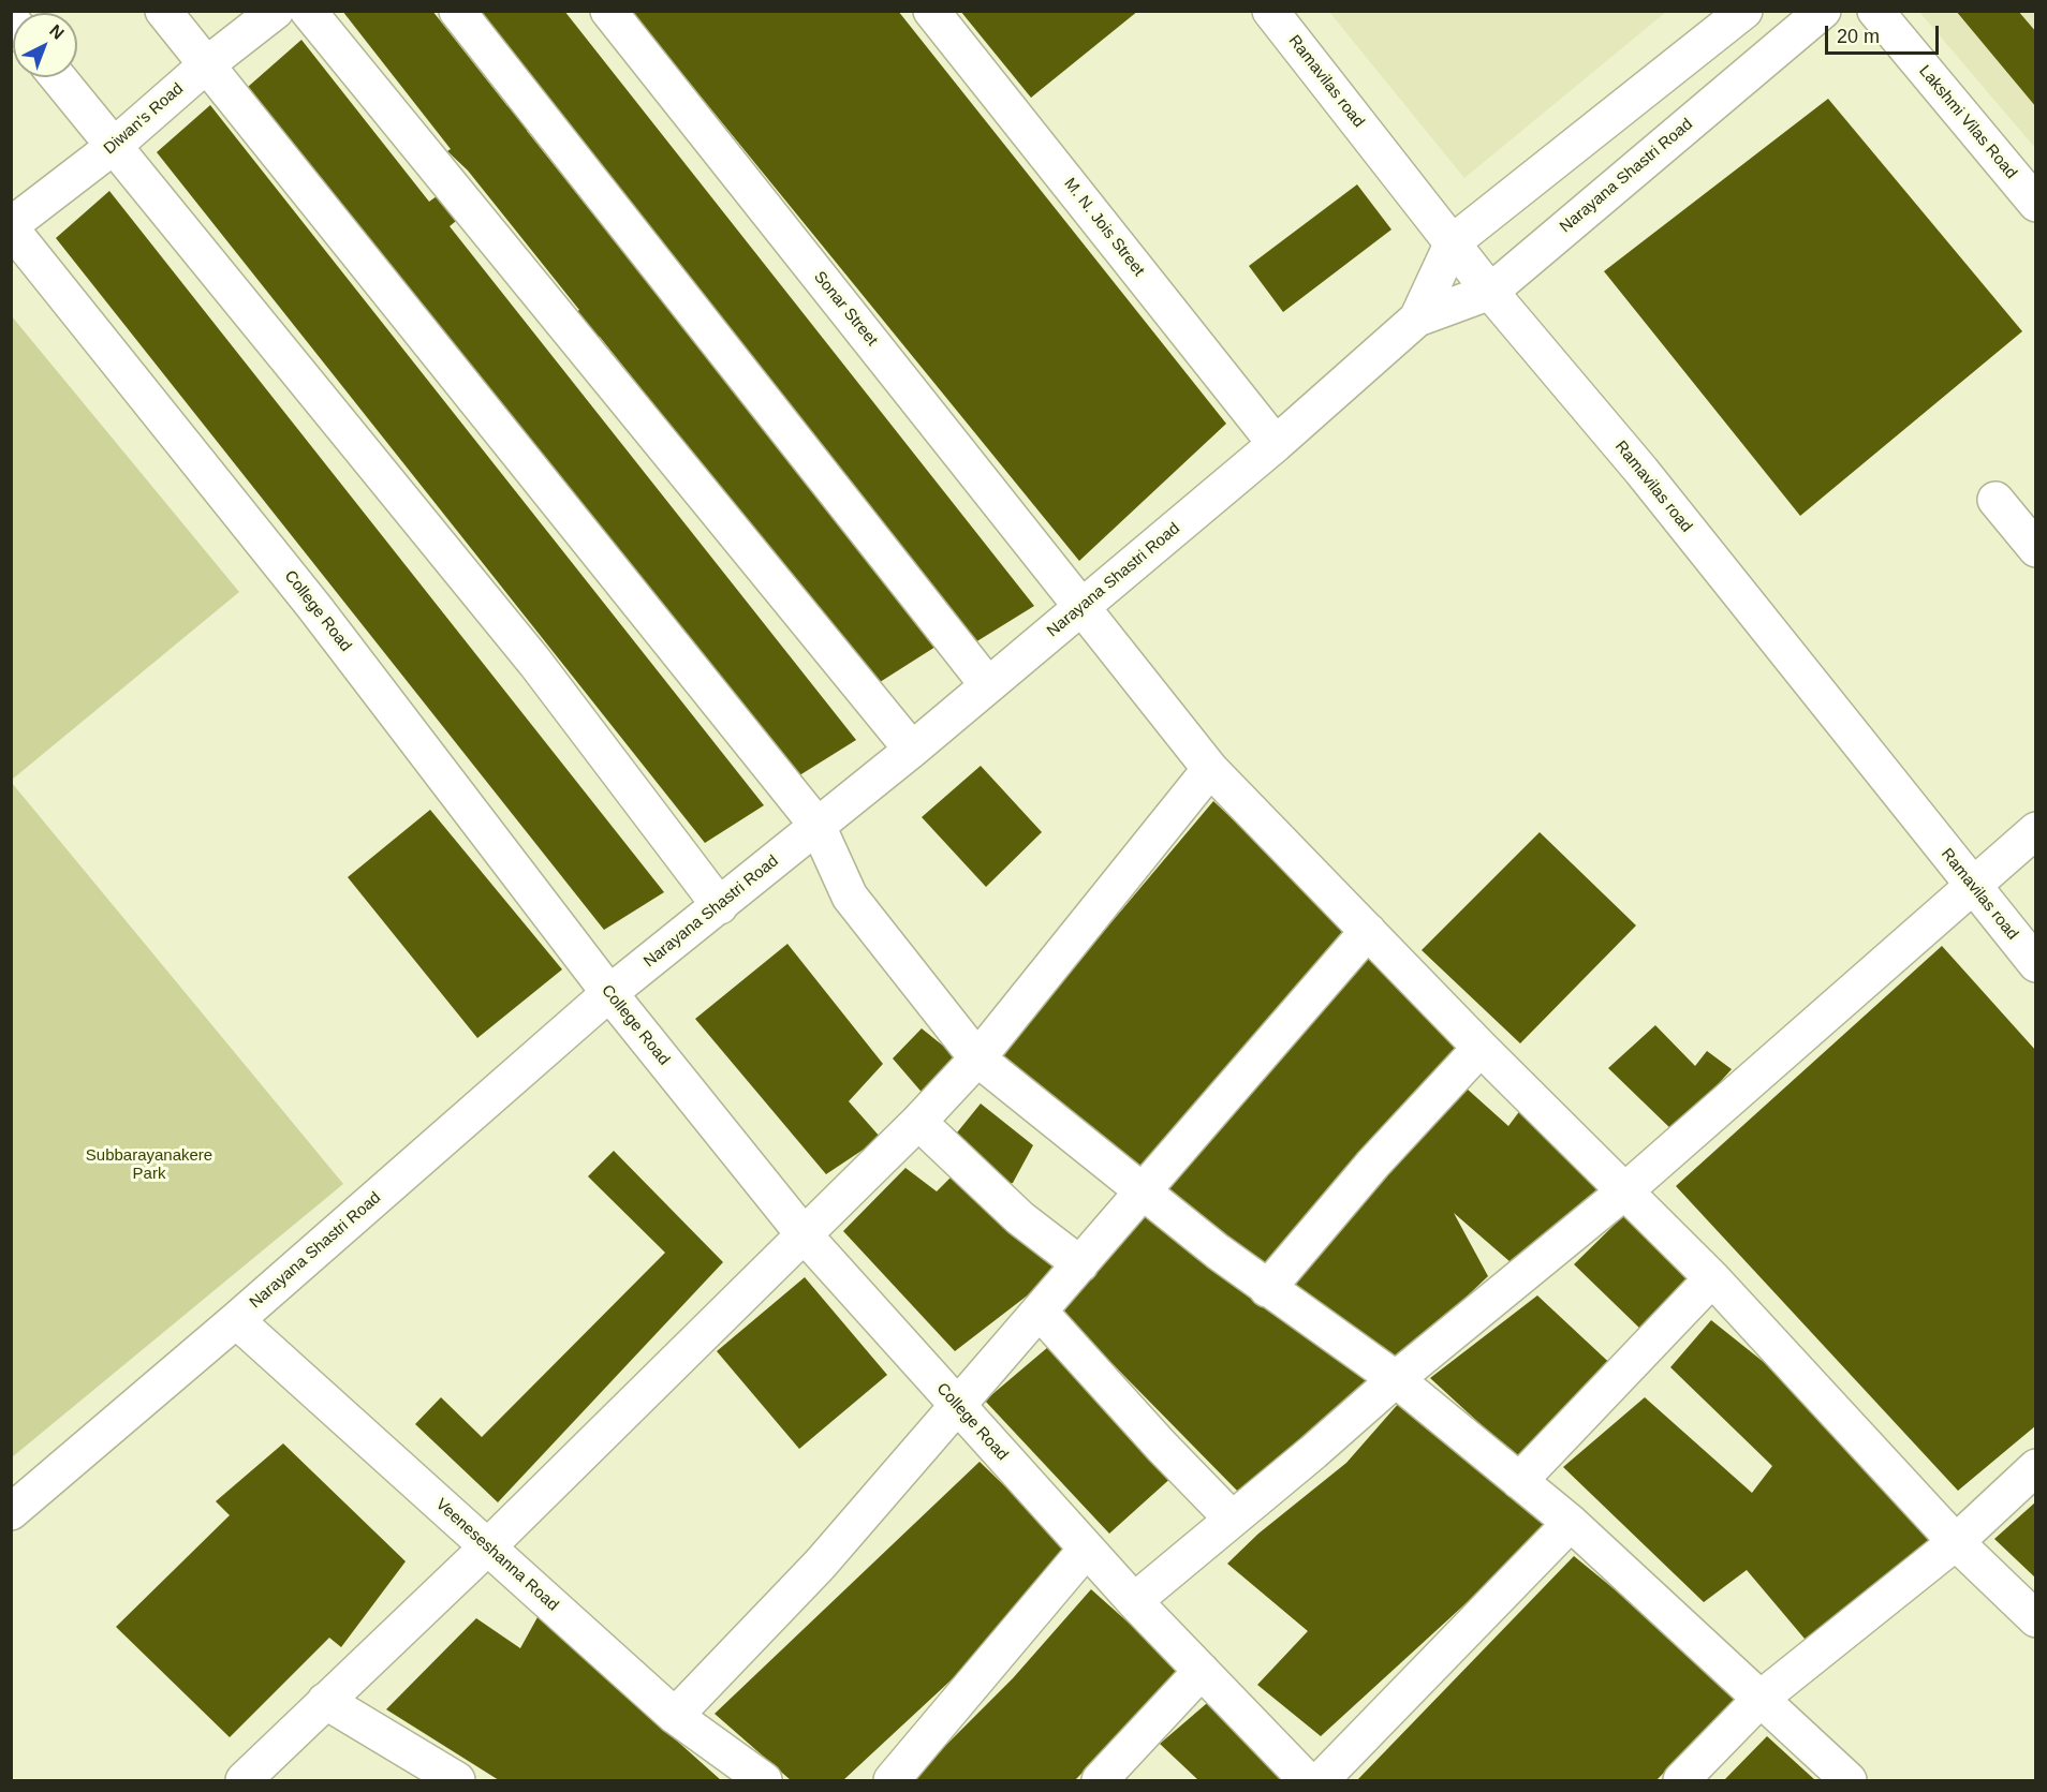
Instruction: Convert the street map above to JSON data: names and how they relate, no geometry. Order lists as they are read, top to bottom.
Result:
{
  "streets": {
    "street": [
      "Ramavilas road",
      "Diwan's Road",
      "Lakshmi Vilas Road",
      "Narayana Shastri Road",
      "M. N. Jois Street",
      "Sonar Street",
      "College Road",
      "Veeneseshanna Road"
    ]
  },
  "crossings": [
    ["Ramavilas road", "Narayana Shastri Road"],
    ["Diwan's Road", "College Road"],
    ["Narayana Shastri Road", "M. N. Jois Street"],
    ["Narayana Shastri Road", "Sonar Street"],
    ["Narayana Shastri Road", "College Road"],
    ["Narayana Shastri Road", "Veeneseshanna Road"]
  ],
  "parks": ["Subbarayanakere Park"],
  "scale_bar": "20 m",
  "north": "top right"
}
